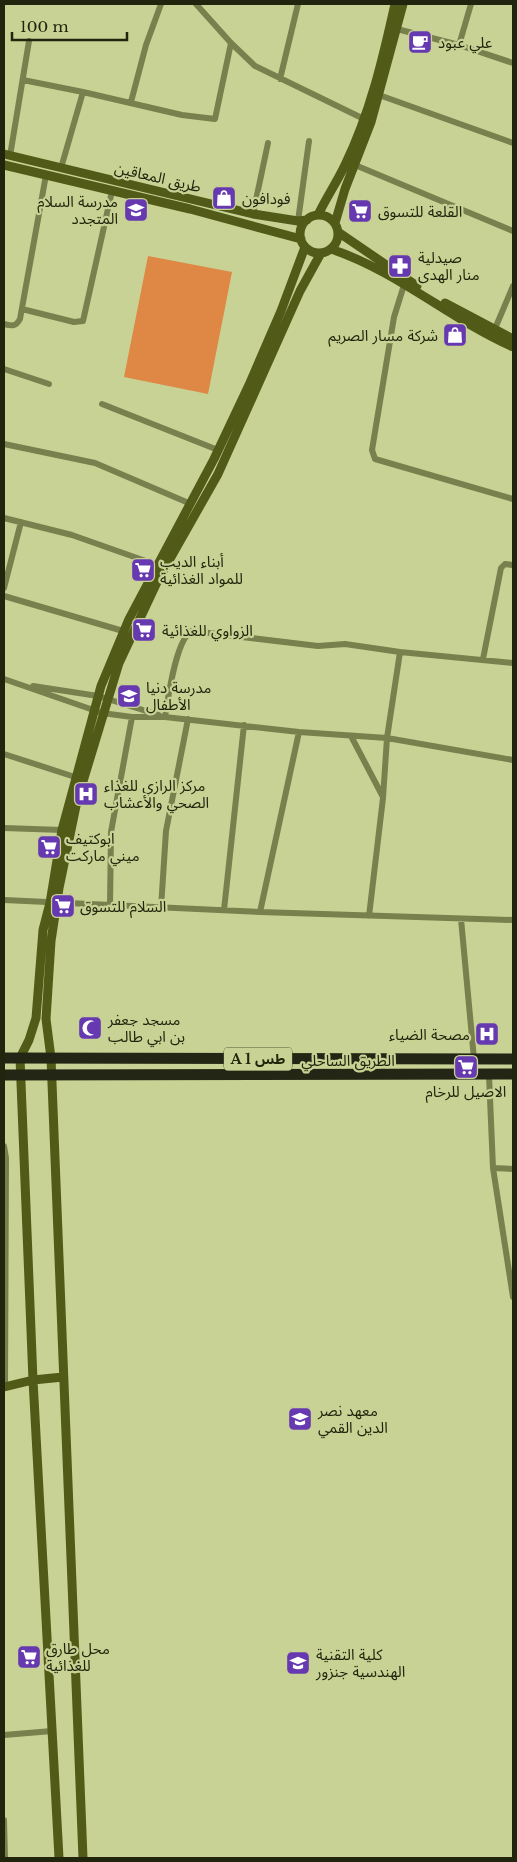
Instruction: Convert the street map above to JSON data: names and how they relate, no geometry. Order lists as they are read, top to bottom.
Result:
{
  "streets": {
    "highway": ["A 1 طس", "الطريق الساحلي"],
    "street": ["طريق المعاقين"]
  },
  "places": {
    "cafe": ["علي عبود"],
    "shop": ["فودافون", "شركة مسار الصريم"],
    "school or university": [
      "مدرسة السلام المتجدد",
      "مدرسة دنيا الأطفال",
      "معهد نصر الدين القمي",
      "كلية التقنية الهندسية جنزور"
    ],
    "supermarket": [
      "القلعة للتسوق",
      "أبناء الديب للمواد الغذائية",
      "الزواوي للغذائية",
      "ابوكتيف ميني ماركت",
      "السلام للتسوق",
      "الاصيل للرخام",
      "محل طارق للغذائية"
    ],
    "pharmacy": ["صيدلية منار الهدى"],
    "hospital": ["مركز الرازي للغذاء الصحي والأعشاب", "مصحة الضياء"],
    "mosque": ["مسجد جعفر بن ابي طالب"]
  },
  "scale_bar": "100 m"
}
